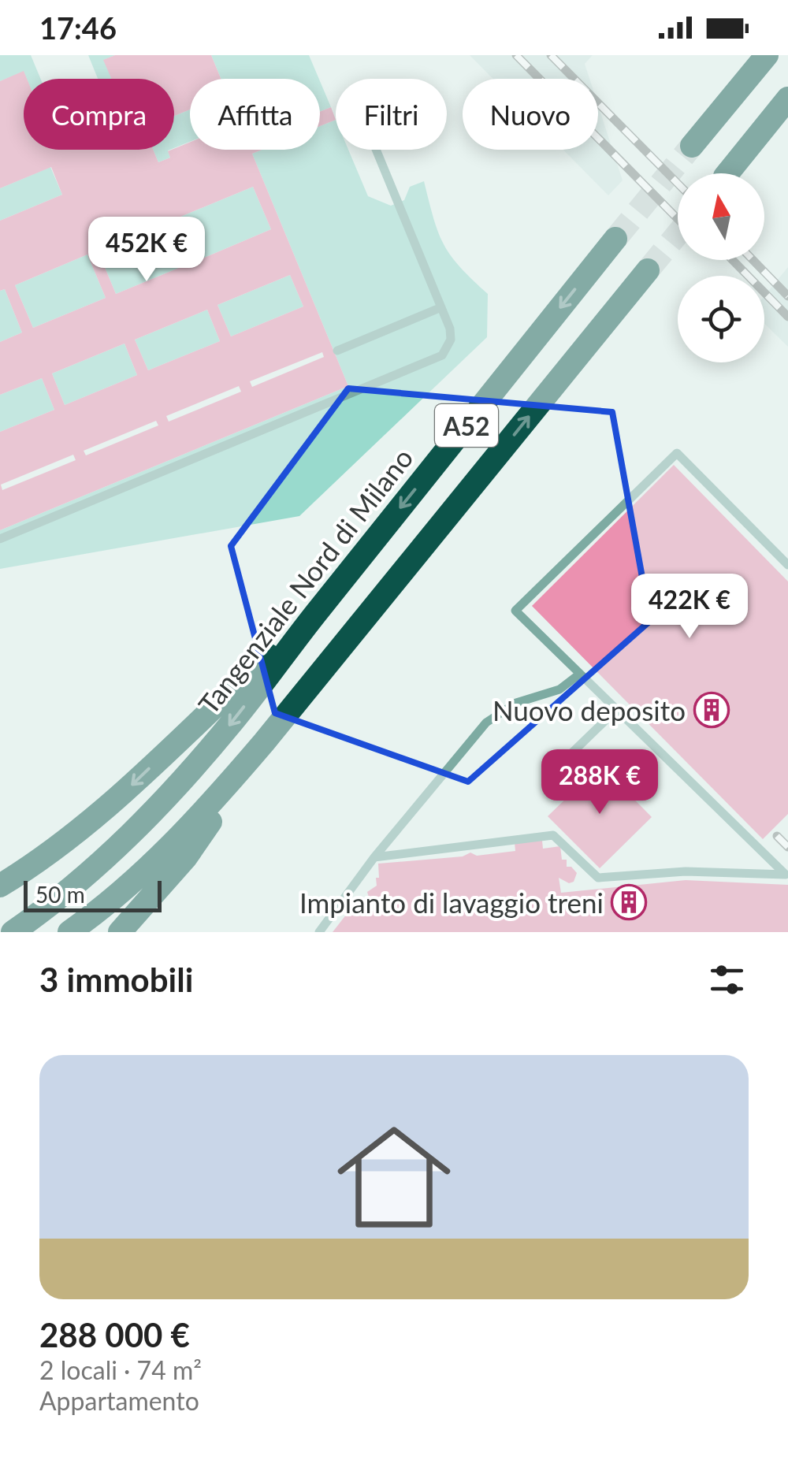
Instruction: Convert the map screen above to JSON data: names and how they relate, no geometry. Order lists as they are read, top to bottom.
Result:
{
  "streets": {
    "highway": ["A52", "Tangenziale Nord di Milano"]
  },
  "places": {
    "building": ["Nuovo deposito", "Impianto di lavaggio treni"]
  },
  "scale_bar": "50 m",
  "north": "top",
  "page": {
    "status": "17:46",
    "chip": [
      "Compra",
      "Affitta",
      "Filtri",
      "Nuovo"
    ],
    "price": ["452K €", "422K €", "288K €"],
    "scale": "50 m",
    "heading": "3 immobili",
    "list": [
      {
        "name": "288 000 €",
        "note": "2 locali · 74 m² · Appartamento"
      }
    ]
  }
}
